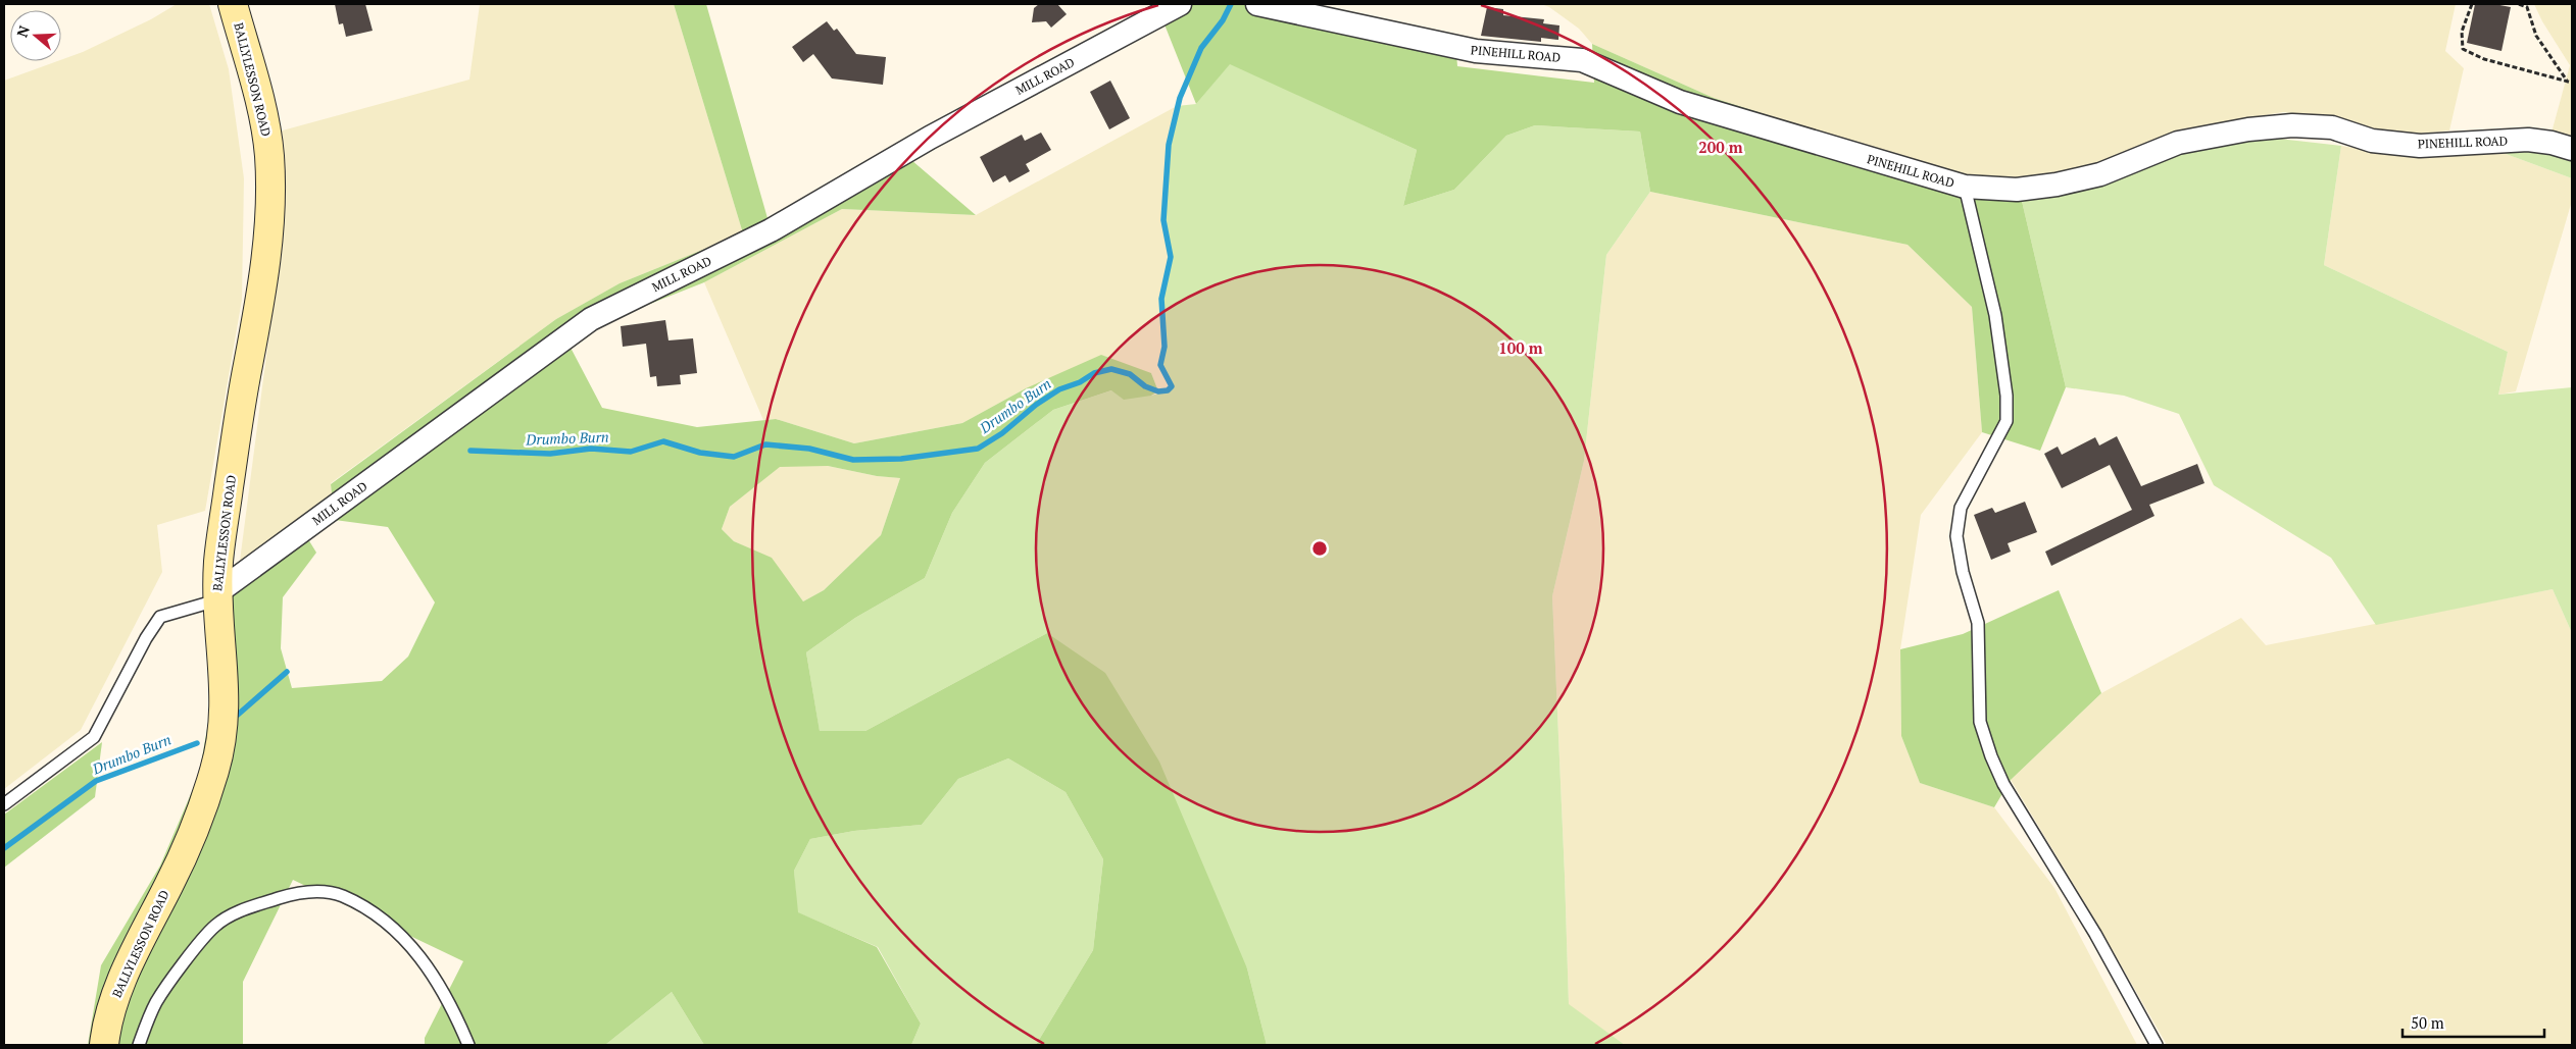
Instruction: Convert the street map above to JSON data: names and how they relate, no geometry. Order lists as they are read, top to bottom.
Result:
{
  "streets": {
    "main road": ["BALLYLESSON ROAD"],
    "street": ["PINEHILL ROAD", "MILL ROAD"]
  },
  "crossings": [
    ["MILL ROAD", "BALLYLESSON ROAD"]
  ],
  "water": ["Drumbo Burn"],
  "scale_bar": "50 m",
  "north": "left",
  "rings": ["200 m", "100 m"]
}
